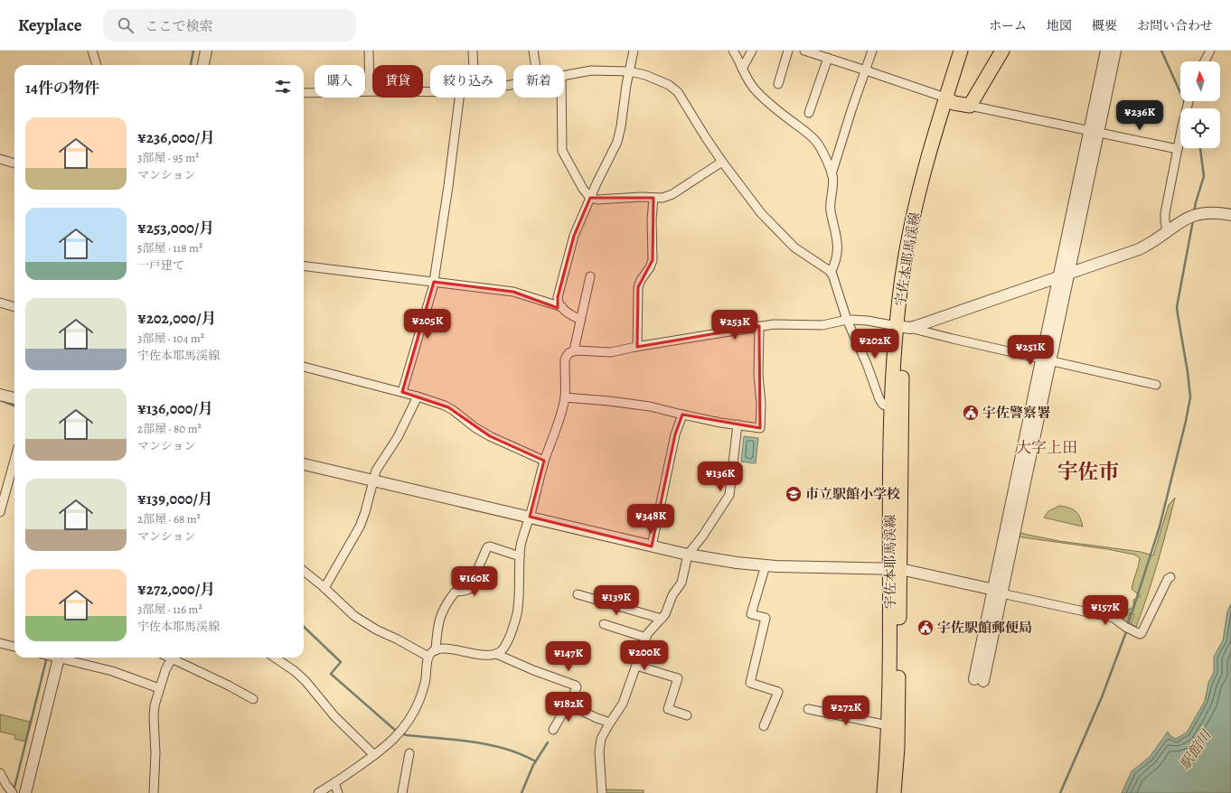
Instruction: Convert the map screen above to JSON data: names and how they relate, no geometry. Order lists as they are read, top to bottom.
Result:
{
  "streets": {
    "main road": ["宇佐本耶馬渓線"]
  },
  "districts": ["大字上田", "宇佐市"],
  "water": ["駅館川"],
  "places": {
    "public building": ["宇佐警察署", "宇佐駅館郵便局"],
    "school or university": ["市立駅館小学校"]
  },
  "north": "top",
  "page": {
    "header": "Keyplace",
    "search": "ここで検索",
    "nav": [
      "ホーム",
      "地図",
      "概要",
      "お問い合わせ"
    ],
    "chip": [
      "購入",
      "賃貸",
      "絞り込み",
      "新着"
    ],
    "heading": "14件の物件",
    "price": [
      "¥236K",
      "¥205K",
      "¥253K",
      "¥202K",
      "¥251K",
      "¥136K",
      "¥348K",
      "¥160K",
      "¥139K",
      "¥157K",
      "¥200K",
      "¥147K",
      "¥182K",
      "¥272K"
    ],
    "list": [
      {
        "name": "¥236,000/月",
        "note": "3部屋 · 95 m² · マンション"
      },
      {
        "name": "¥253,000/月",
        "note": "5部屋 · 118 m² · 一戸建て"
      },
      {
        "name": "¥202,000/月",
        "note": "3部屋 · 104 m² · 宇佐本耶馬渓線"
      },
      {
        "name": "¥136,000/月",
        "note": "2部屋 · 80 m² · マンション"
      },
      {
        "name": "¥139,000/月",
        "note": "2部屋 · 68 m² · マンション"
      },
      {
        "name": "¥272,000/月",
        "note": "3部屋 · 116 m² · 宇佐本耶馬渓線"
      }
    ]
  }
}
